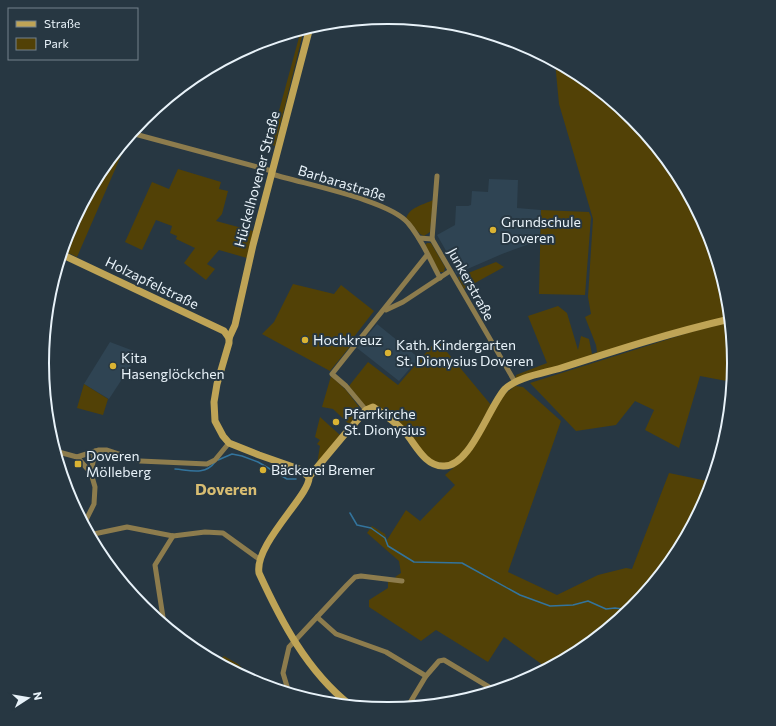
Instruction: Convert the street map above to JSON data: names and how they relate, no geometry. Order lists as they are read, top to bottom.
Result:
{
  "streets": {
    "street": [
      "Hückelhovener Straße",
      "Barbarastraße",
      "Holzapfelstraße",
      "Junkerstraße"
    ]
  },
  "crossings": [
    ["Hückelhovener Straße", "Barbarastraße"],
    ["Hückelhovener Straße", "Holzapfelstraße"]
  ],
  "districts": ["Doveren"],
  "places": {
    "other": [
      "Grundschule Doveren",
      "Hochkreuz",
      "Kath. Kindergarten St. Dionysius Doveren",
      "Kita Hasenglöckchen",
      "Pfarrkirche St. Dionysius",
      "Bäckerei Bremer"
    ],
    "transit": ["Doveren Mölleberg"]
  },
  "legend": ["Straße", "Park"],
  "north": "right"
}
